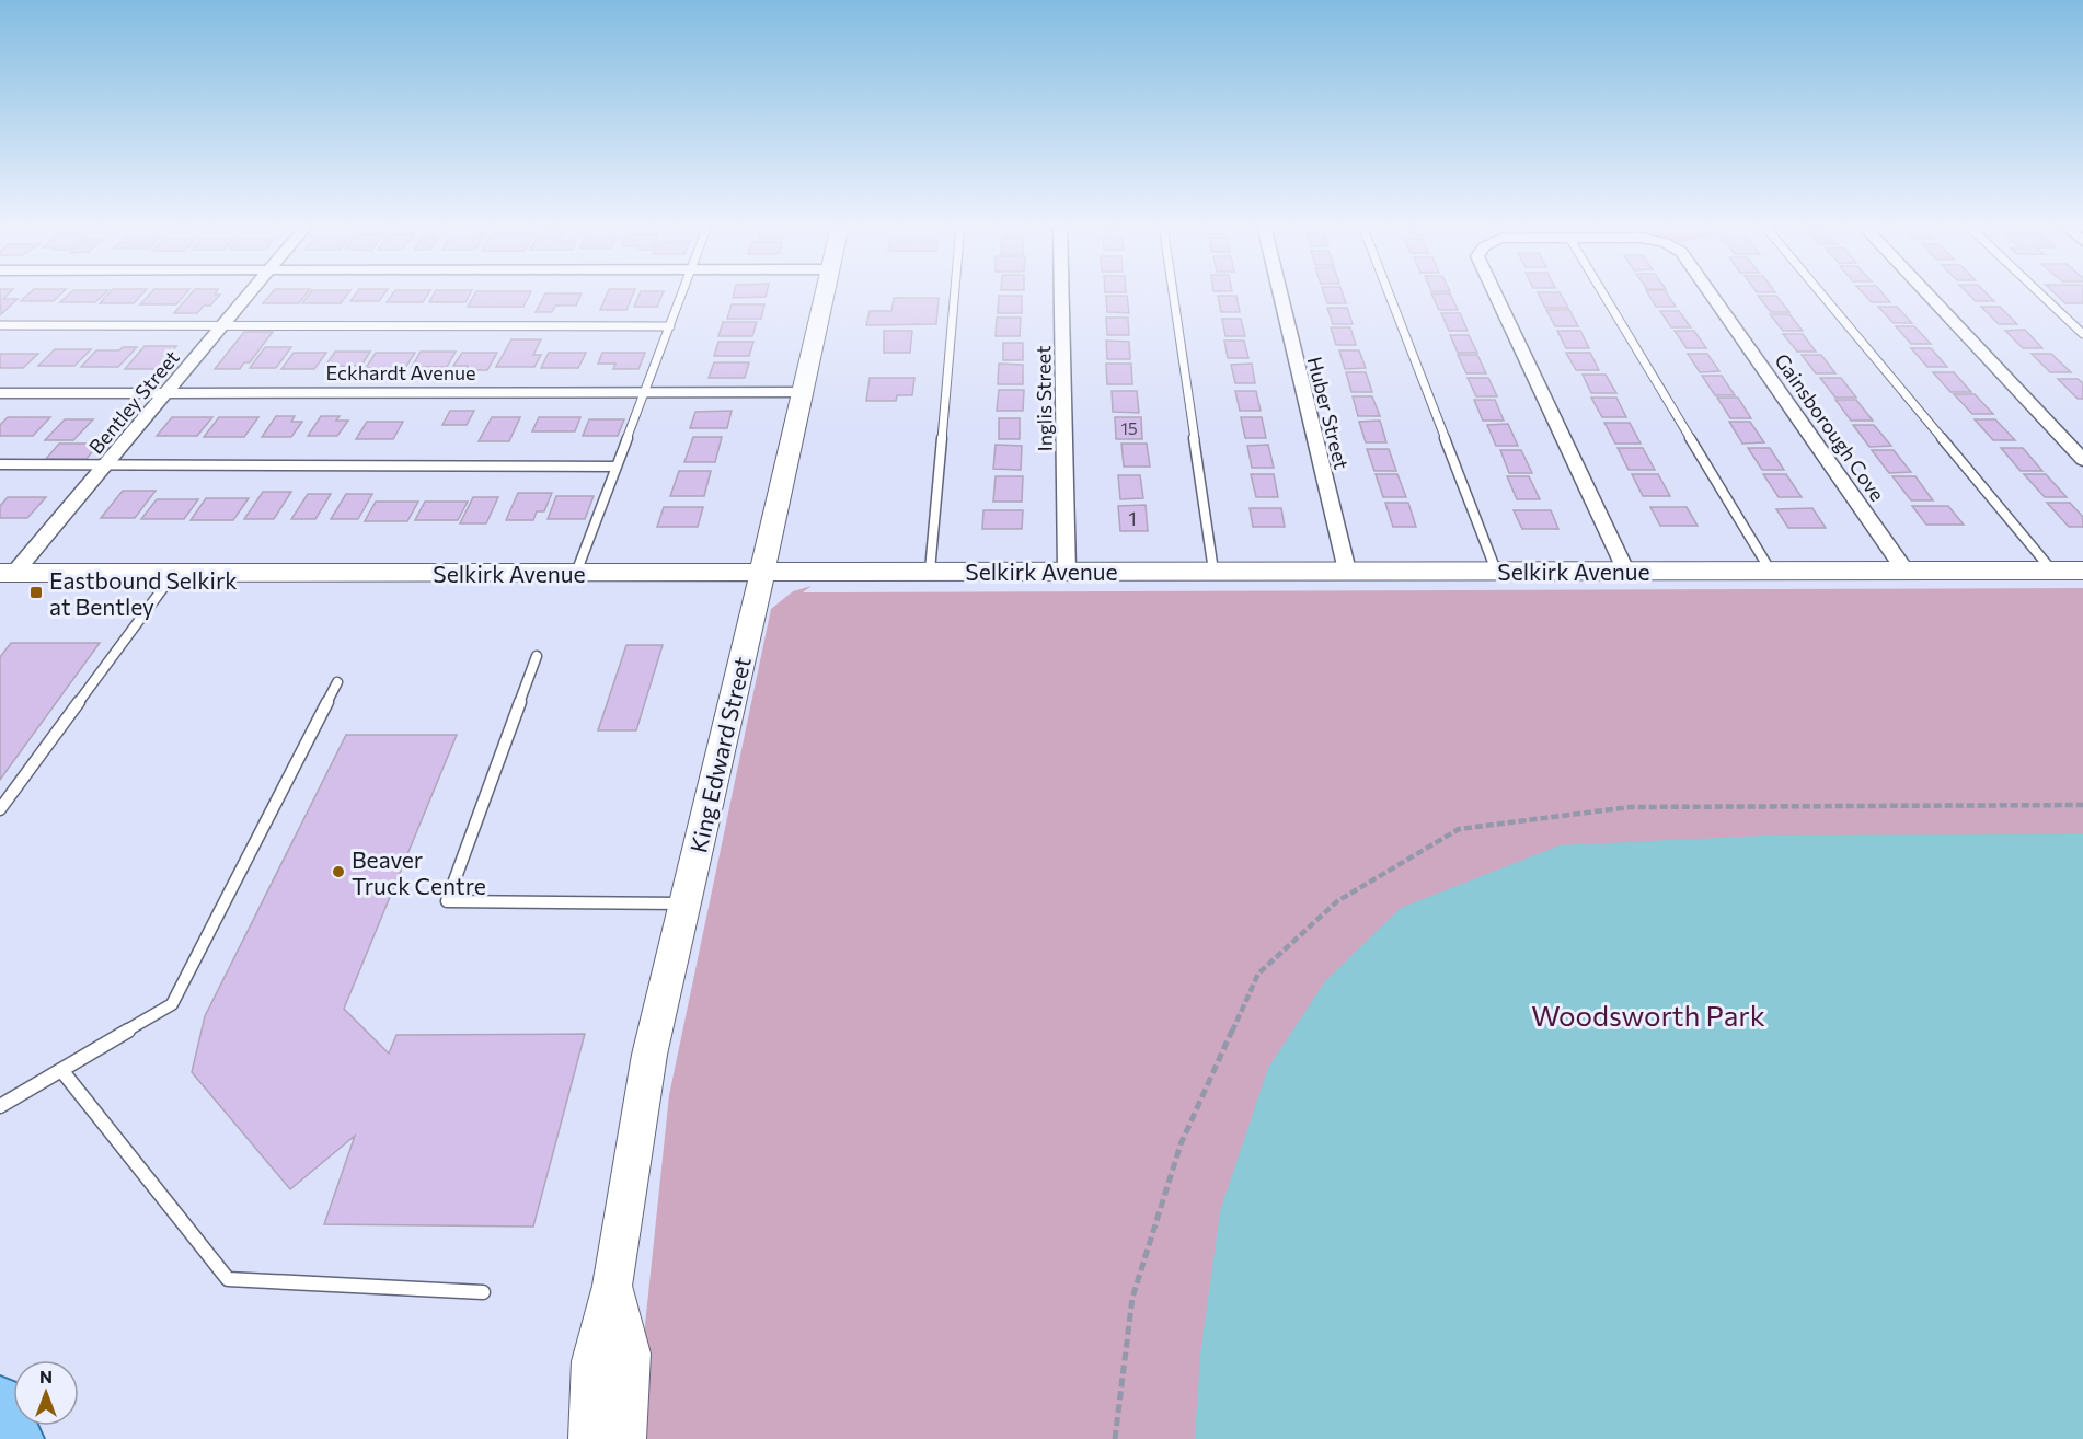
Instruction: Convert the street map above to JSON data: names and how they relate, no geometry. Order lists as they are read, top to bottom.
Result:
{
  "streets": {
    "street": [
      "Eckhardt Avenue",
      "Inglis Street",
      "Bentley Street",
      "Huber Street",
      "Gainsborough Cove",
      "Selkirk Avenue",
      "King Edward Street"
    ]
  },
  "crossings": [
    ["Eckhardt Avenue", "Bentley Street"],
    ["Eckhardt Avenue", "King Edward Street"],
    ["Inglis Street", "Selkirk Avenue"],
    ["Bentley Street", "Selkirk Avenue"],
    ["Huber Street", "Selkirk Avenue"],
    ["Gainsborough Cove", "Selkirk Avenue"],
    ["Selkirk Avenue", "King Edward Street"]
  ],
  "parks": ["Woodsworth Park"],
  "places": {
    "transit": ["Eastbound Selkirk at Bentley"],
    "other": ["Beaver Truck Centre"]
  },
  "house_numbers": ["15", "1"],
  "north": "top"
}
